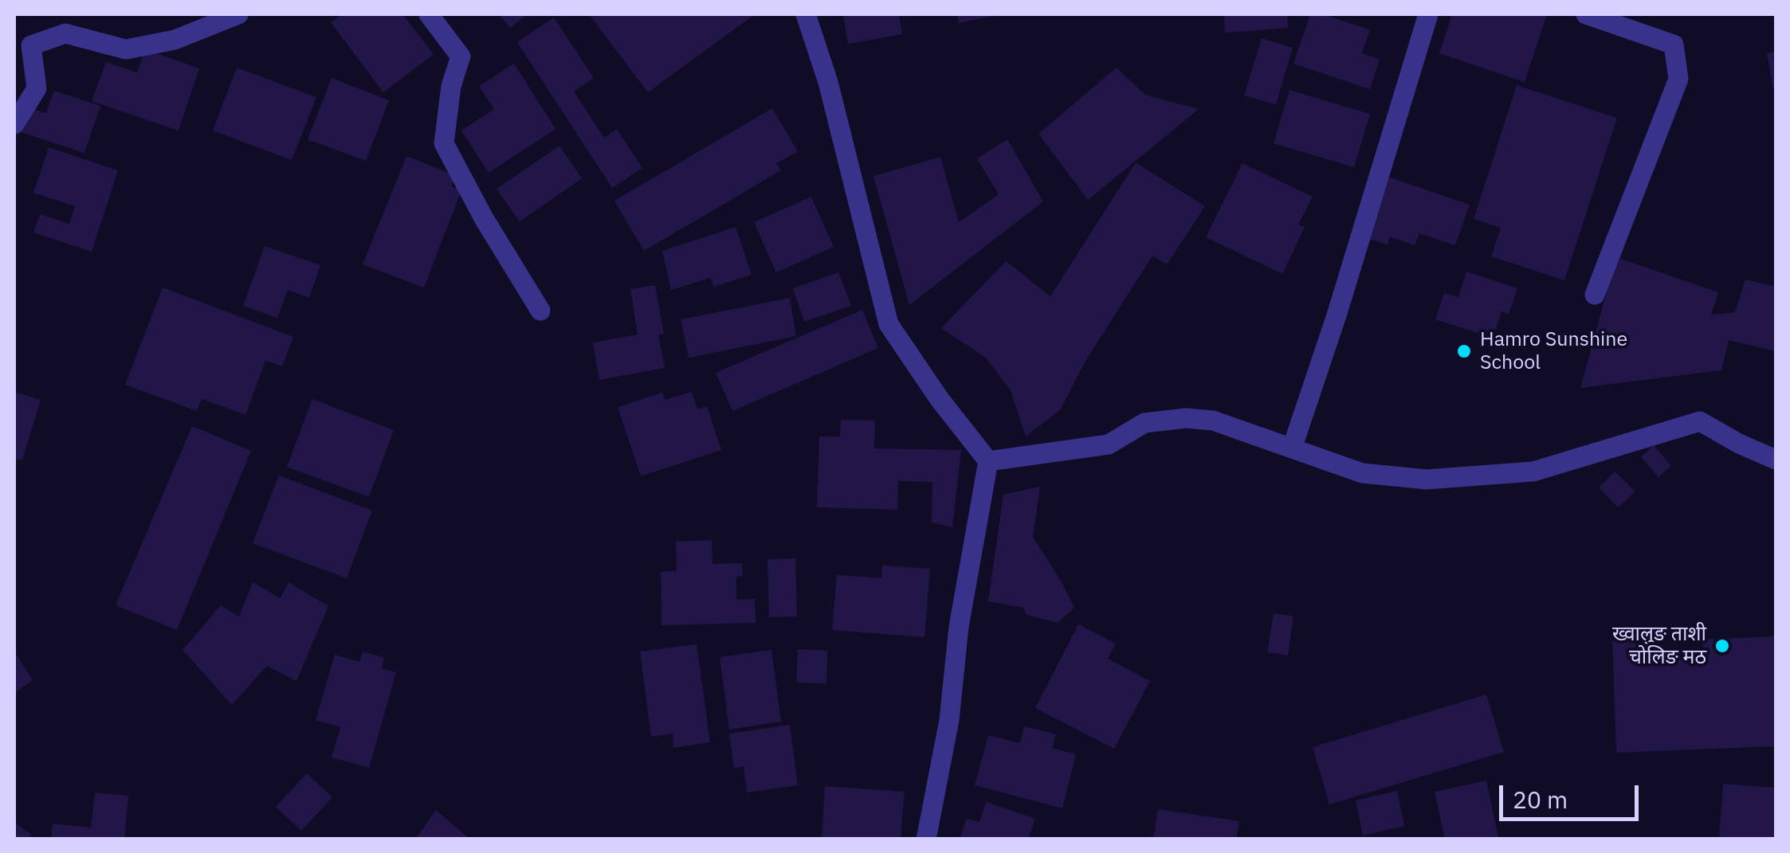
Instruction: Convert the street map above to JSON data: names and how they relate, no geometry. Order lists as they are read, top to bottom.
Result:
{
  "places": ["Hamro Sunshine School", "ख्वालुङ ताशी चोलिङ मठ"],
  "scale_bar": "20 m"
}
